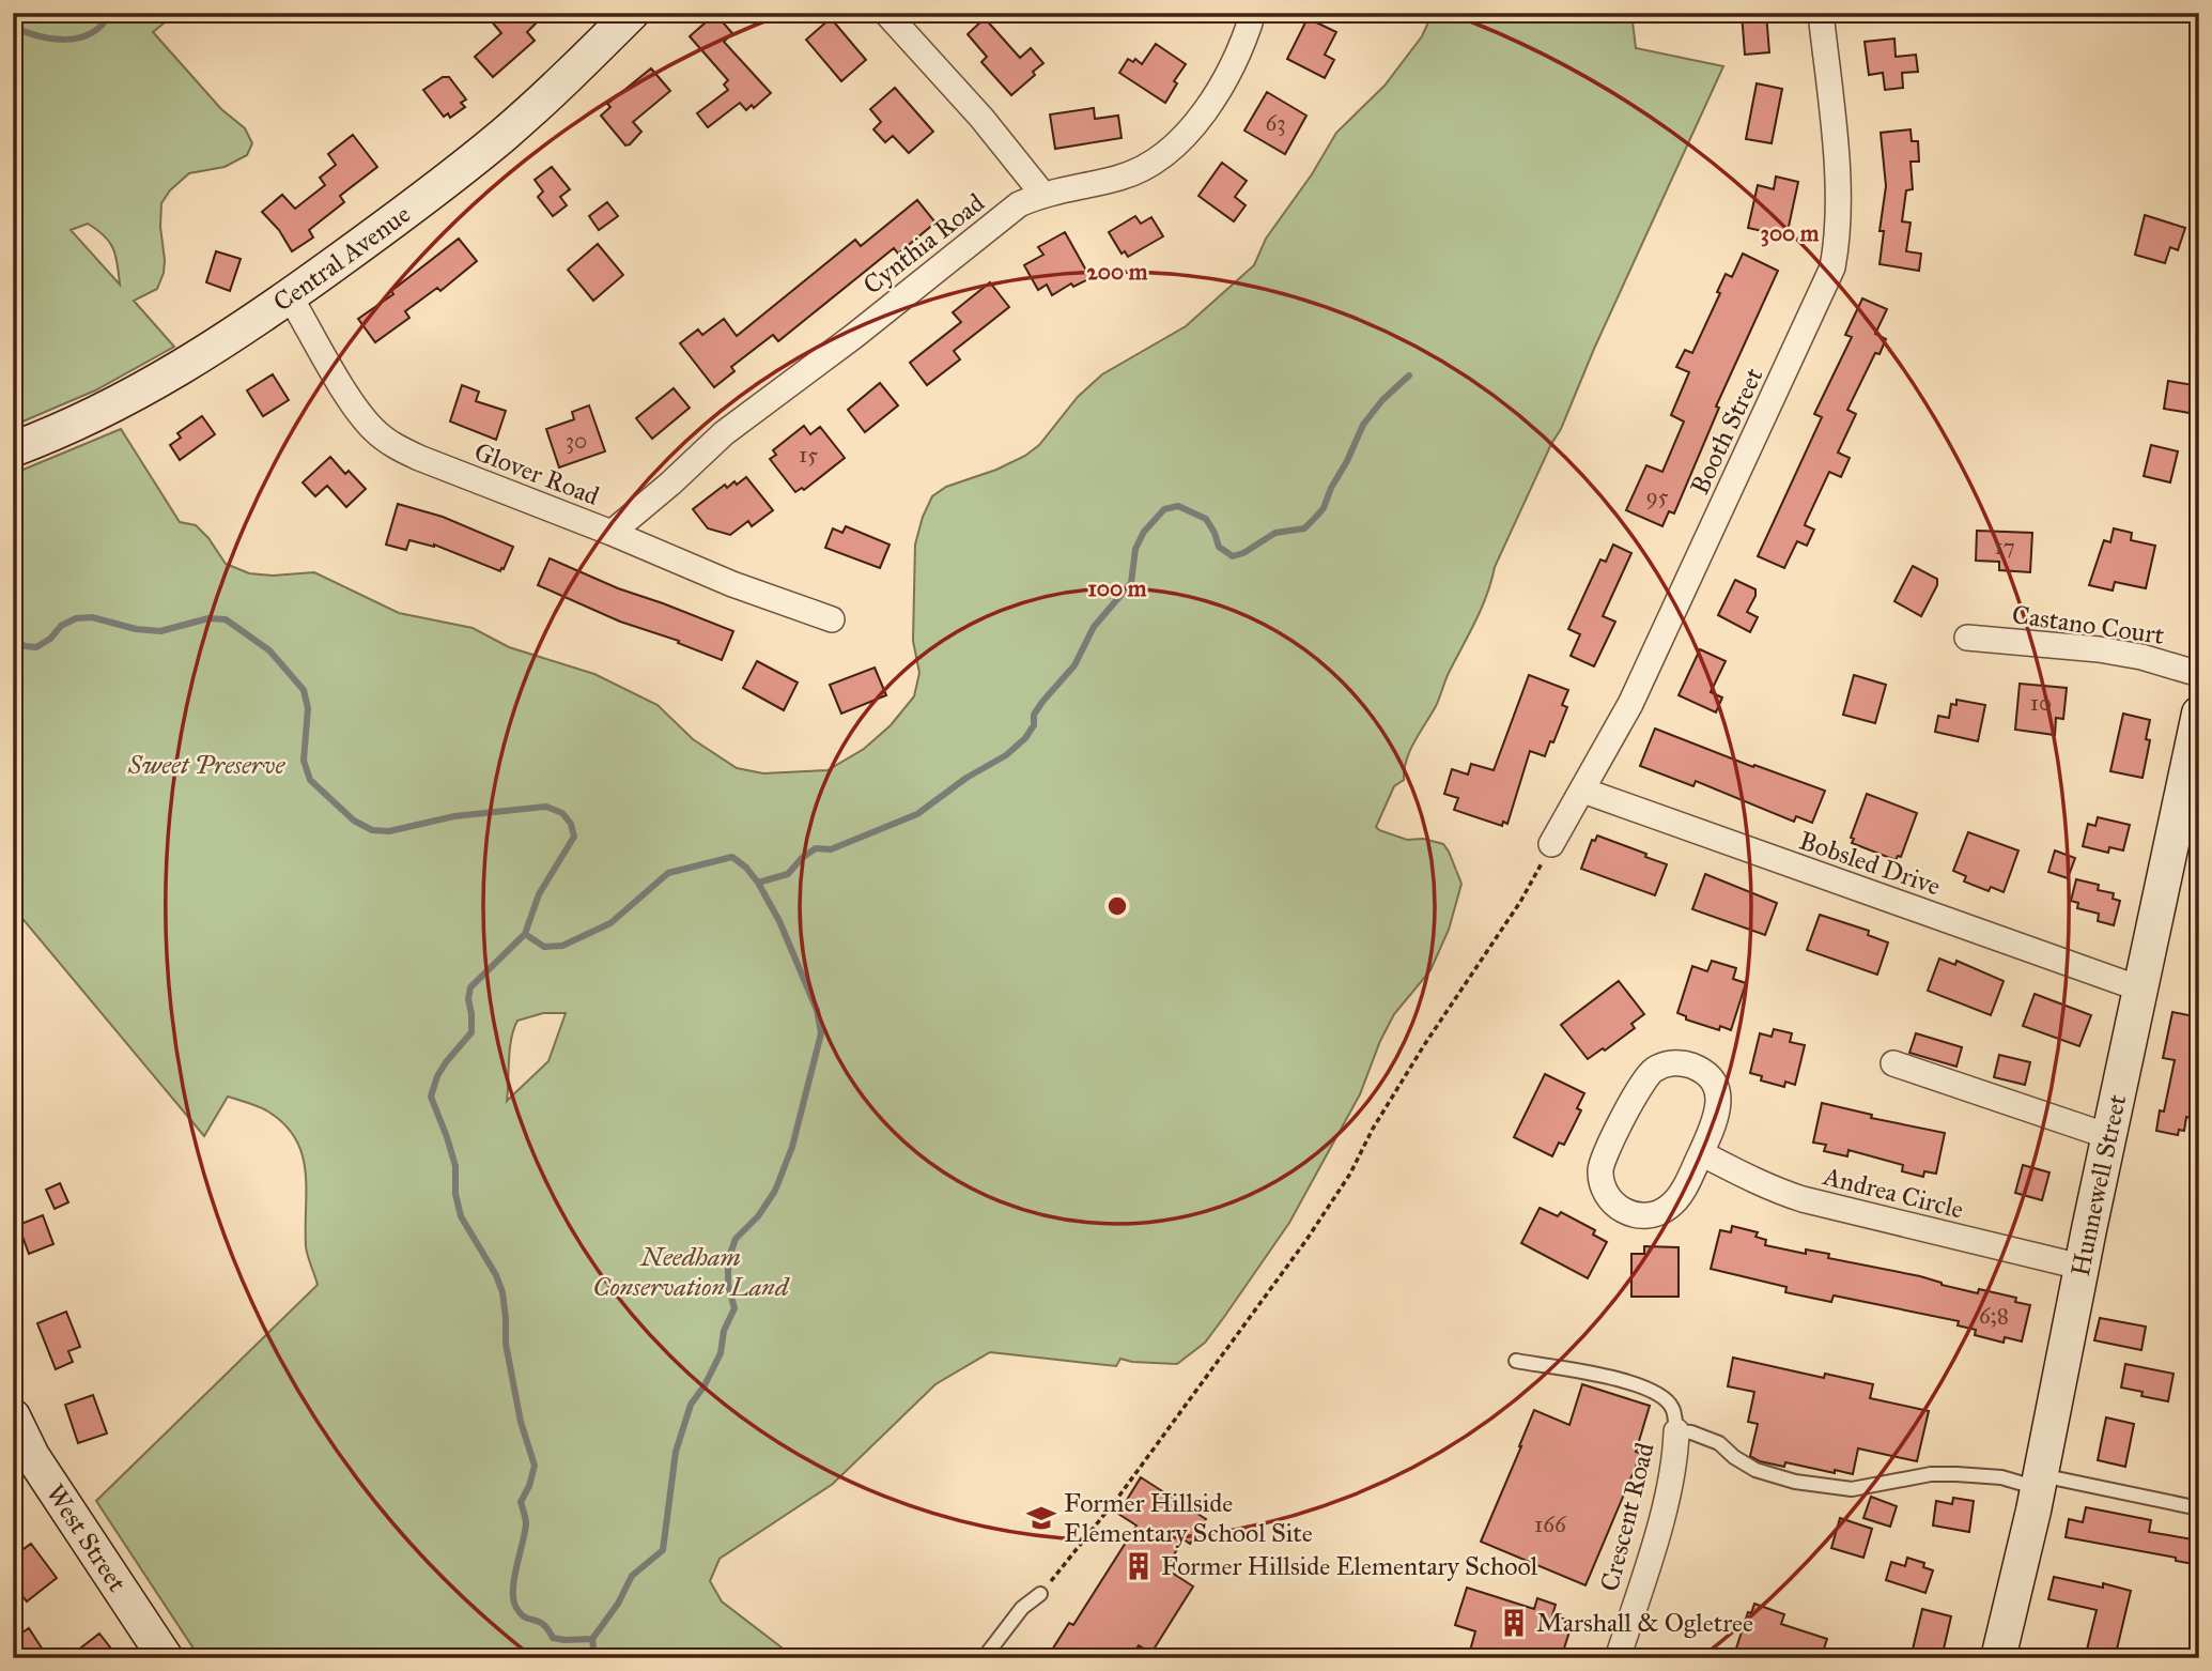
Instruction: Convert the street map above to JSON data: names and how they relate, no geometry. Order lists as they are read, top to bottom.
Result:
{
  "streets": {
    "main road": ["Central Avenue", "Hunnewell Street", "West Street"],
    "street": [
      "Cynthia Road",
      "Booth Street",
      "Glover Road",
      "Castano Court",
      "Bobsled Drive",
      "Andrea Circle",
      "Crescent Road"
    ]
  },
  "crossings": [
    ["Cynthia Road", "Glover Road"],
    ["Central Avenue", "Glover Road"],
    ["Booth Street", "Bobsled Drive"],
    ["Bobsled Drive", "Hunnewell Street"],
    ["Hunnewell Street", "Andrea Circle"]
  ],
  "parks": ["Sweet Preserve", "Needham Conservation Land"],
  "places": {
    "school or university": ["Former Hillside Elementary School Site"],
    "building": ["Former Hillside Elementary School", "Marshall & Ogletree"]
  },
  "house_numbers": [
    "63",
    "30",
    "15",
    "95",
    "17",
    "10",
    "6;8",
    "166"
  ],
  "rings": ["300 m", "200 m", "100 m"]
}
